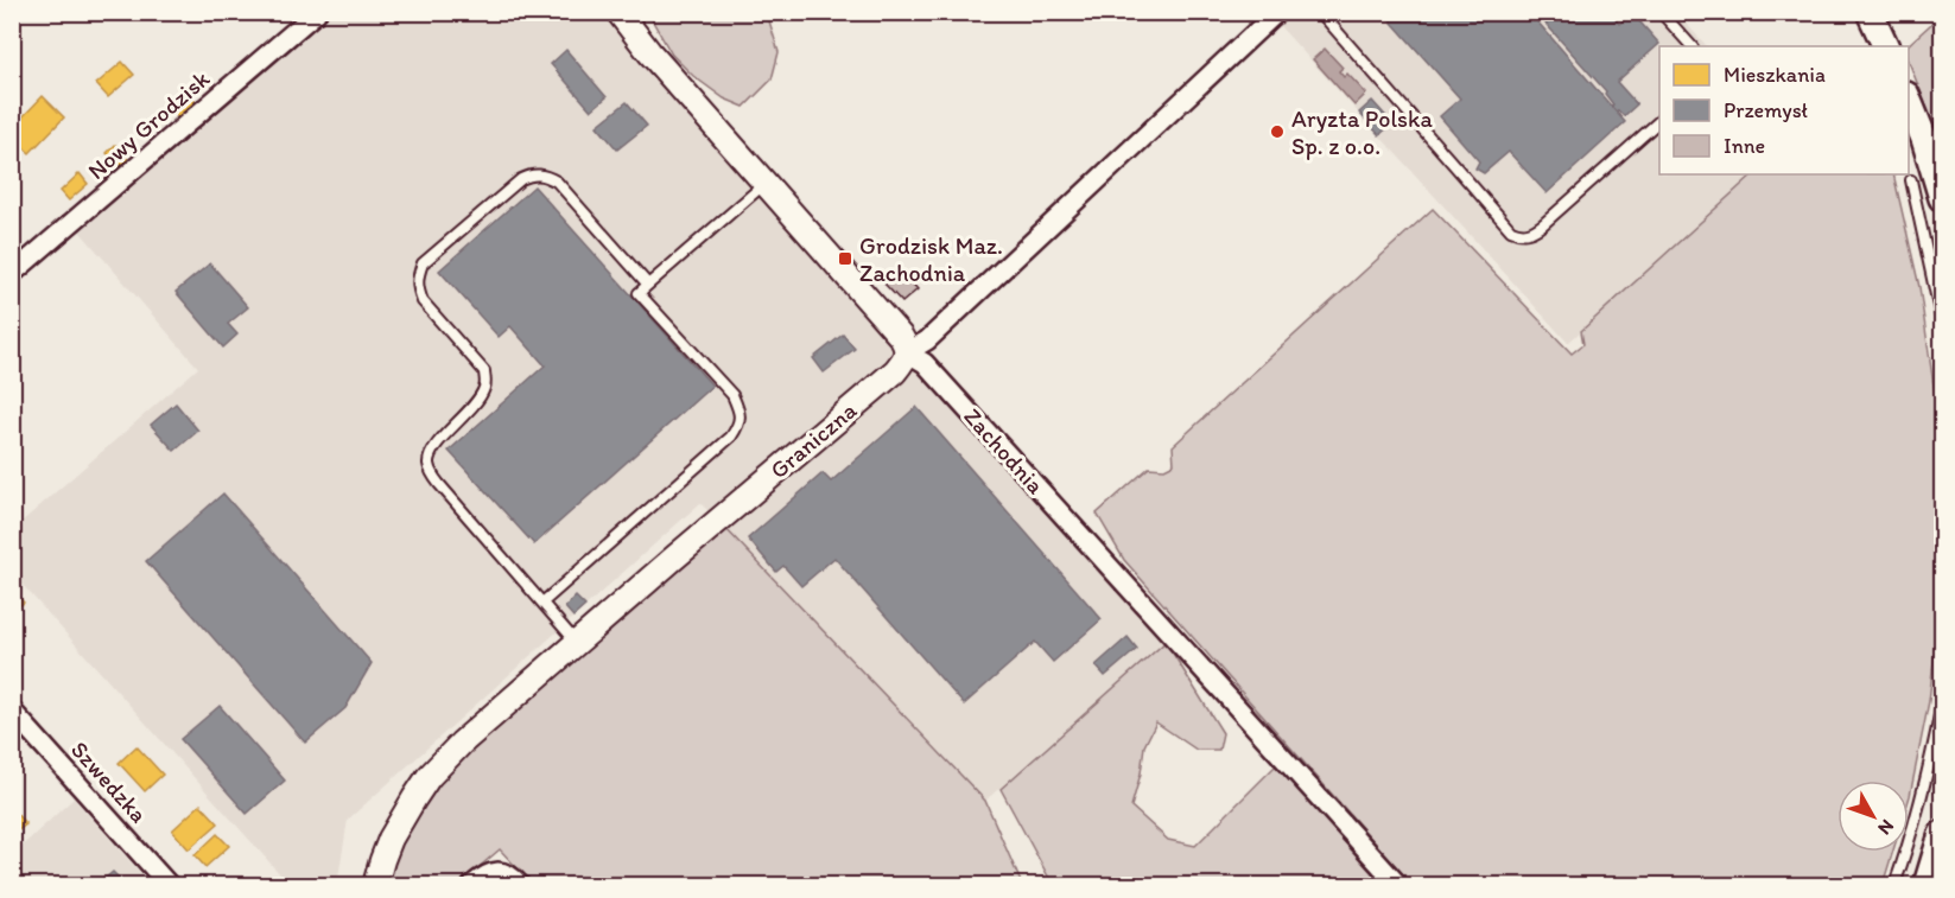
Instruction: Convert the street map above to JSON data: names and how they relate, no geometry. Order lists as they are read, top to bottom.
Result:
{
  "streets": {
    "street": [
      "Nowy Grodzisk",
      "Graniczna",
      "Zachodnia",
      "Szwedzka"
    ]
  },
  "crossings": [
    ["Graniczna", "Zachodnia"]
  ],
  "places": {
    "other": ["Aryzta Polska Sp. z o.o."],
    "transit": ["Grodzisk Maz. Zachodnia"]
  },
  "legend": ["Mieszkania", "Przemysł", "Inne"],
  "north": "bottom right"
}
